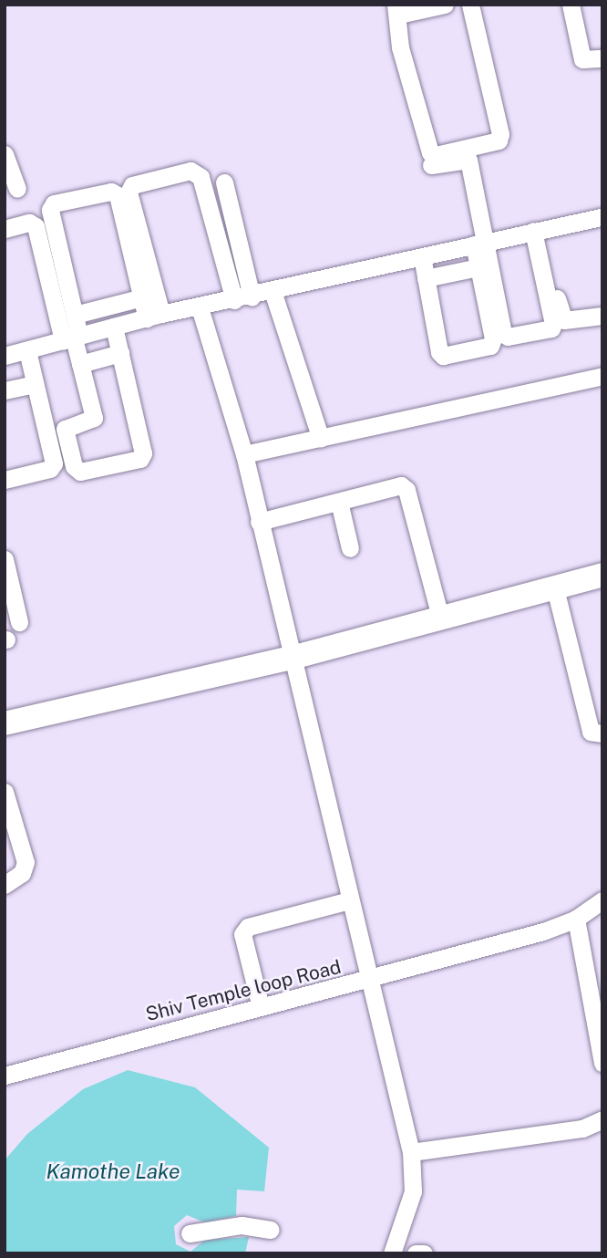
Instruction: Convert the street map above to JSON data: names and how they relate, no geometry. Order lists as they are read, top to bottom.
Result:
{
  "streets": {
    "street": ["Shiv Temple loop Road"]
  },
  "water": ["Kamothe Lake"]
}
